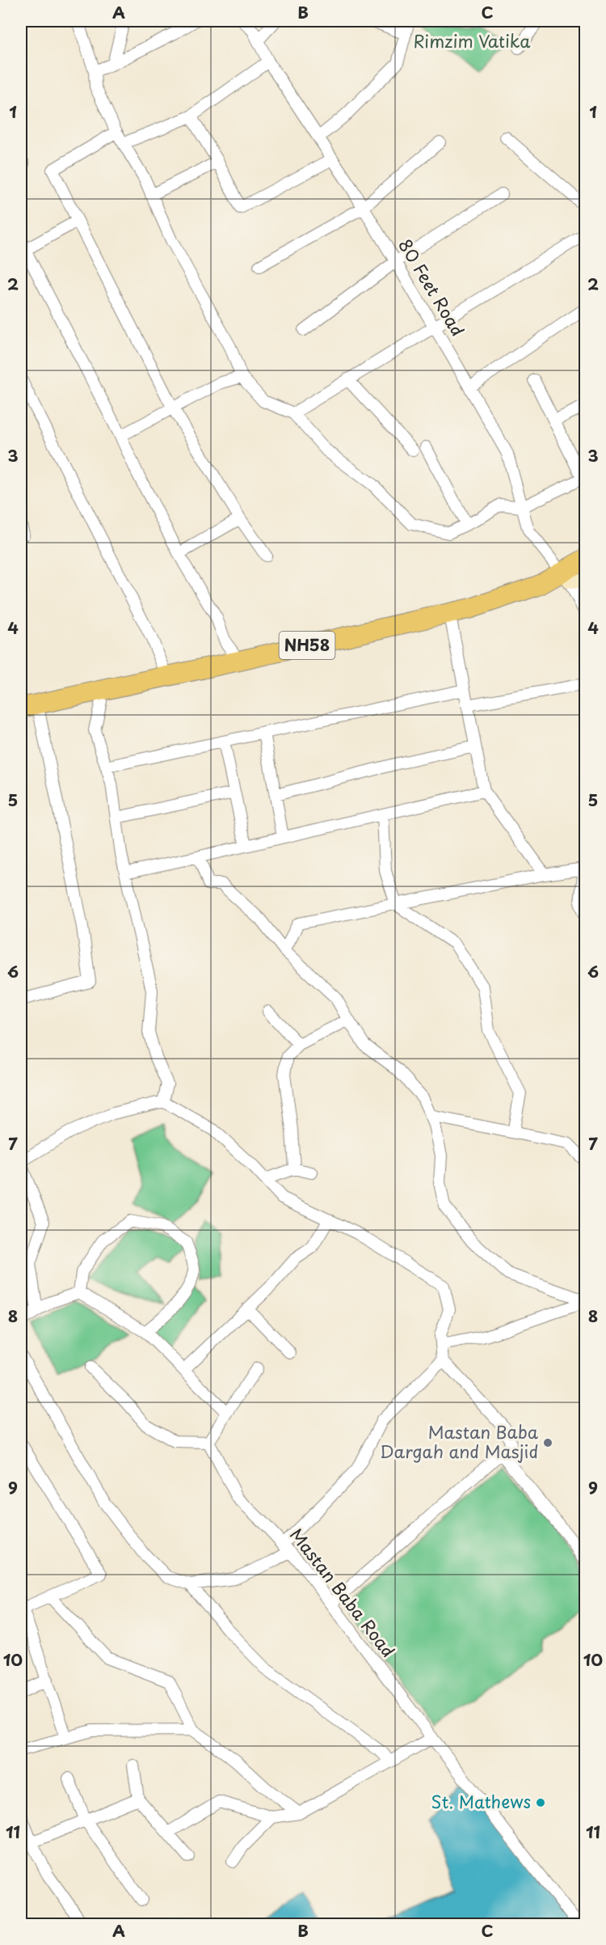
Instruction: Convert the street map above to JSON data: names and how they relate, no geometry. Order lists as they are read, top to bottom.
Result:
{
  "streets": {
    "highway": ["NH58"],
    "street": ["80 Feet Road", "Mastan Baba Road"]
  },
  "crossings": [
    ["80 Feet Road", "NH58"]
  ],
  "parks": ["Rimzim Vatika"],
  "places": ["Mastan Baba Dargah and Masjid", "St. Mathews"],
  "grid": {
    "columns": ["A", "B", "C"],
    "rows": [
      "1",
      "2",
      "3",
      "4",
      "5",
      "6",
      "7",
      "8",
      "9",
      "10",
      "11"
    ]
  }
}
